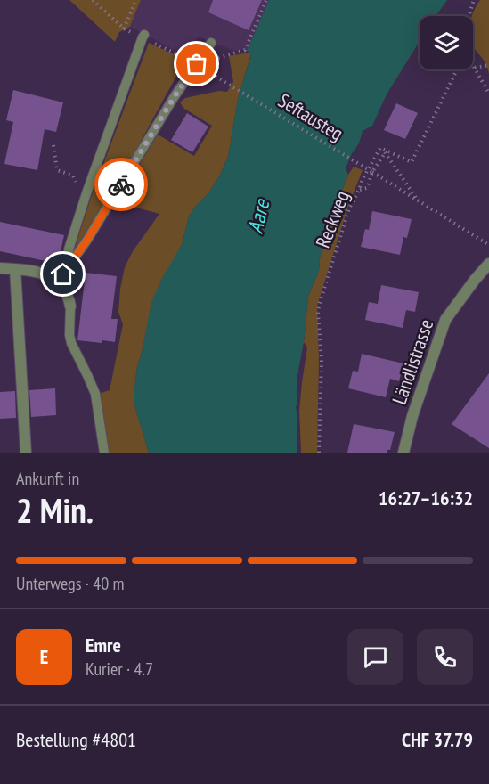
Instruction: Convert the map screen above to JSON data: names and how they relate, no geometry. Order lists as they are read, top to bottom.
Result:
{
  "streets": {
    "street": ["Ländlistrasse"],
    "path": ["Seftausteg", "Reckweg"]
  },
  "water": ["Aare"],
  "page": {
    "heading": ["2 Min.", "Ankunft in", "16:27–16:32"],
    "panel": [
      "Emre",
      "Kurier · 4.7",
      "Bestellung #4801",
      "CHF 37.79"
    ],
    "bar": "Unterwegs · 40 m",
    "round": "E"
  }
}
